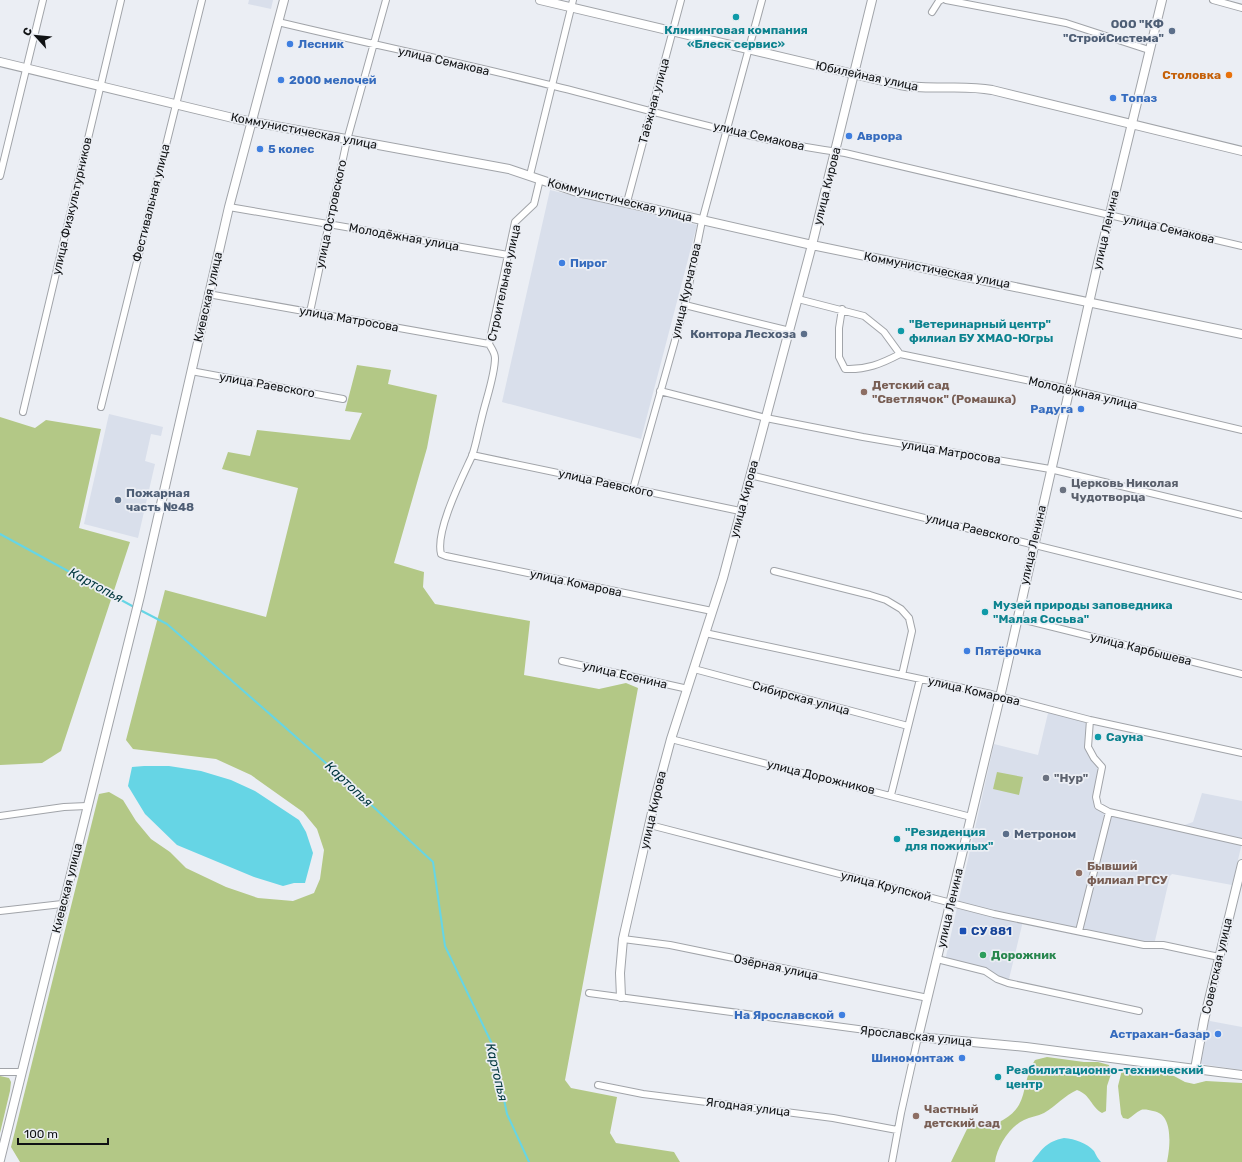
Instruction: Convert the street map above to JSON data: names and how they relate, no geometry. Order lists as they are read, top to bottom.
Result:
{
  "streets": {
    "street": [
      "улица Семакова",
      "Юбилейная улица",
      "Таёжная улица",
      "Коммунистическая улица",
      "улица Кирова",
      "Фестивальная улица",
      "улица Физкультурников",
      "улица Островского",
      "улица Ленина",
      "Молодёжная улица",
      "Строительная улица",
      "улица Курчатова",
      "Киевская улица",
      "улица Матросова",
      "улица Раевского",
      "улица Комарова",
      "улица Карбышева",
      "улица Есенина",
      "Сибирская улица",
      "улица Дорожников",
      "улица Крупской",
      "Советская улица",
      "Озёрная улица",
      "Ярославская улица",
      "Ягодная улица"
    ]
  },
  "crossings": [
    ["улица Семакова", "Таёжная улица"],
    ["улица Семакова", "улица Кирова"],
    ["улица Семакова", "улица Островского"],
    ["улица Семакова", "улица Ленина"],
    ["улица Семакова", "улица Курчатова"],
    ["улица Семакова", "Киевская улица"],
    ["Юбилейная улица", "Таёжная улица"],
    ["Юбилейная улица", "улица Кирова"],
    ["Юбилейная улица", "улица Ленина"],
    ["Юбилейная улица", "улица Курчатова"],
    ["Таёжная улица", "Коммунистическая улица"],
    ["Коммунистическая улица", "улица Кирова"],
    ["Коммунистическая улица", "Фестивальная улица"],
    ["Коммунистическая улица", "улица Физкультурников"],
    ["Коммунистическая улица", "улица Островского"],
    ["Коммунистическая улица", "улица Ленина"],
    ["Коммунистическая улица", "Строительная улица"],
    ["Коммунистическая улица", "улица Курчатова"],
    ["Коммунистическая улица", "Киевская улица"],
    ["улица Кирова", "улица Матросова"],
    ["улица Кирова", "улица Раевского"],
    ["улица Кирова", "улица Комарова"],
    ["улица Кирова", "улица Есенина"],
    ["улица Кирова", "Сибирская улица"],
    ["улица Кирова", "улица Дорожников"],
    ["улица Кирова", "улица Крупской"],
    ["улица Кирова", "Озёрная улица"],
    ["улица Кирова", "Ярославская улица"],
    ["улица Островского", "Молодёжная улица"],
    ["улица Островского", "улица Матросова"],
    ["улица Ленина", "Молодёжная улица"],
    ["улица Ленина", "улица Матросова"],
    ["улица Ленина", "улица Раевского"],
    ["улица Ленина", "улица Комарова"],
    ["улица Ленина", "улица Карбышева"],
    ["улица Ленина", "улица Дорожников"],
    ["улица Ленина", "улица Крупской"],
    ["улица Ленина", "Озёрная улица"],
    ["улица Ленина", "Ярославская улица"],
    ["улица Ленина", "Ягодная улица"],
    ["Молодёжная улица", "Строительная улица"],
    ["Молодёжная улица", "Киевская улица"],
    ["Строительная улица", "улица Матросова"],
    ["Строительная улица", "улица Раевского"],
    ["Строительная улица", "улица Комарова"],
    ["улица Курчатова", "улица Матросова"],
    ["улица Курчатова", "улица Раевского"],
    ["Киевская улица", "улица Матросова"],
    ["Киевская улица", "улица Раевского"],
    ["улица Крупской", "Советская улица"],
    ["Советская улица", "Ярославская улица"]
  ],
  "water": ["Картопья"],
  "places": {
    "other": [
      "Клининговая компания «Блеск сервис»",
      "ООО \"КФ \"СтройСистема\"",
      "Лесник",
      "Столовка",
      "2000 мелочей",
      "Топаз",
      "Аврора",
      "5 колес",
      "Пирог",
      "\"Ветеринарный центр\" филиал БУ ХМАО-Югры",
      "Контора Лесхоза",
      "Детский сад \"Светлячок\" (Ромашка)",
      "Радуга",
      "Церковь Николая Чудотворца",
      "Пожарная часть №48",
      "Музей природы заповедника \"Малая Сосьва\"",
      "Пятёрочка",
      "Сауна",
      "\"Нур\"",
      "Метроном",
      "\"Резиденция для пожилых\"",
      "Бывший филиал РГСУ",
      "Дорожник",
      "На Ярославской",
      "Астрахан-базар",
      "Шиномонтаж",
      "Реабилитационно-технический центр",
      "Частный детский сад"
    ],
    "transit": ["СУ 881"]
  },
  "scale_bar": "100 m",
  "north": "top left"
}
